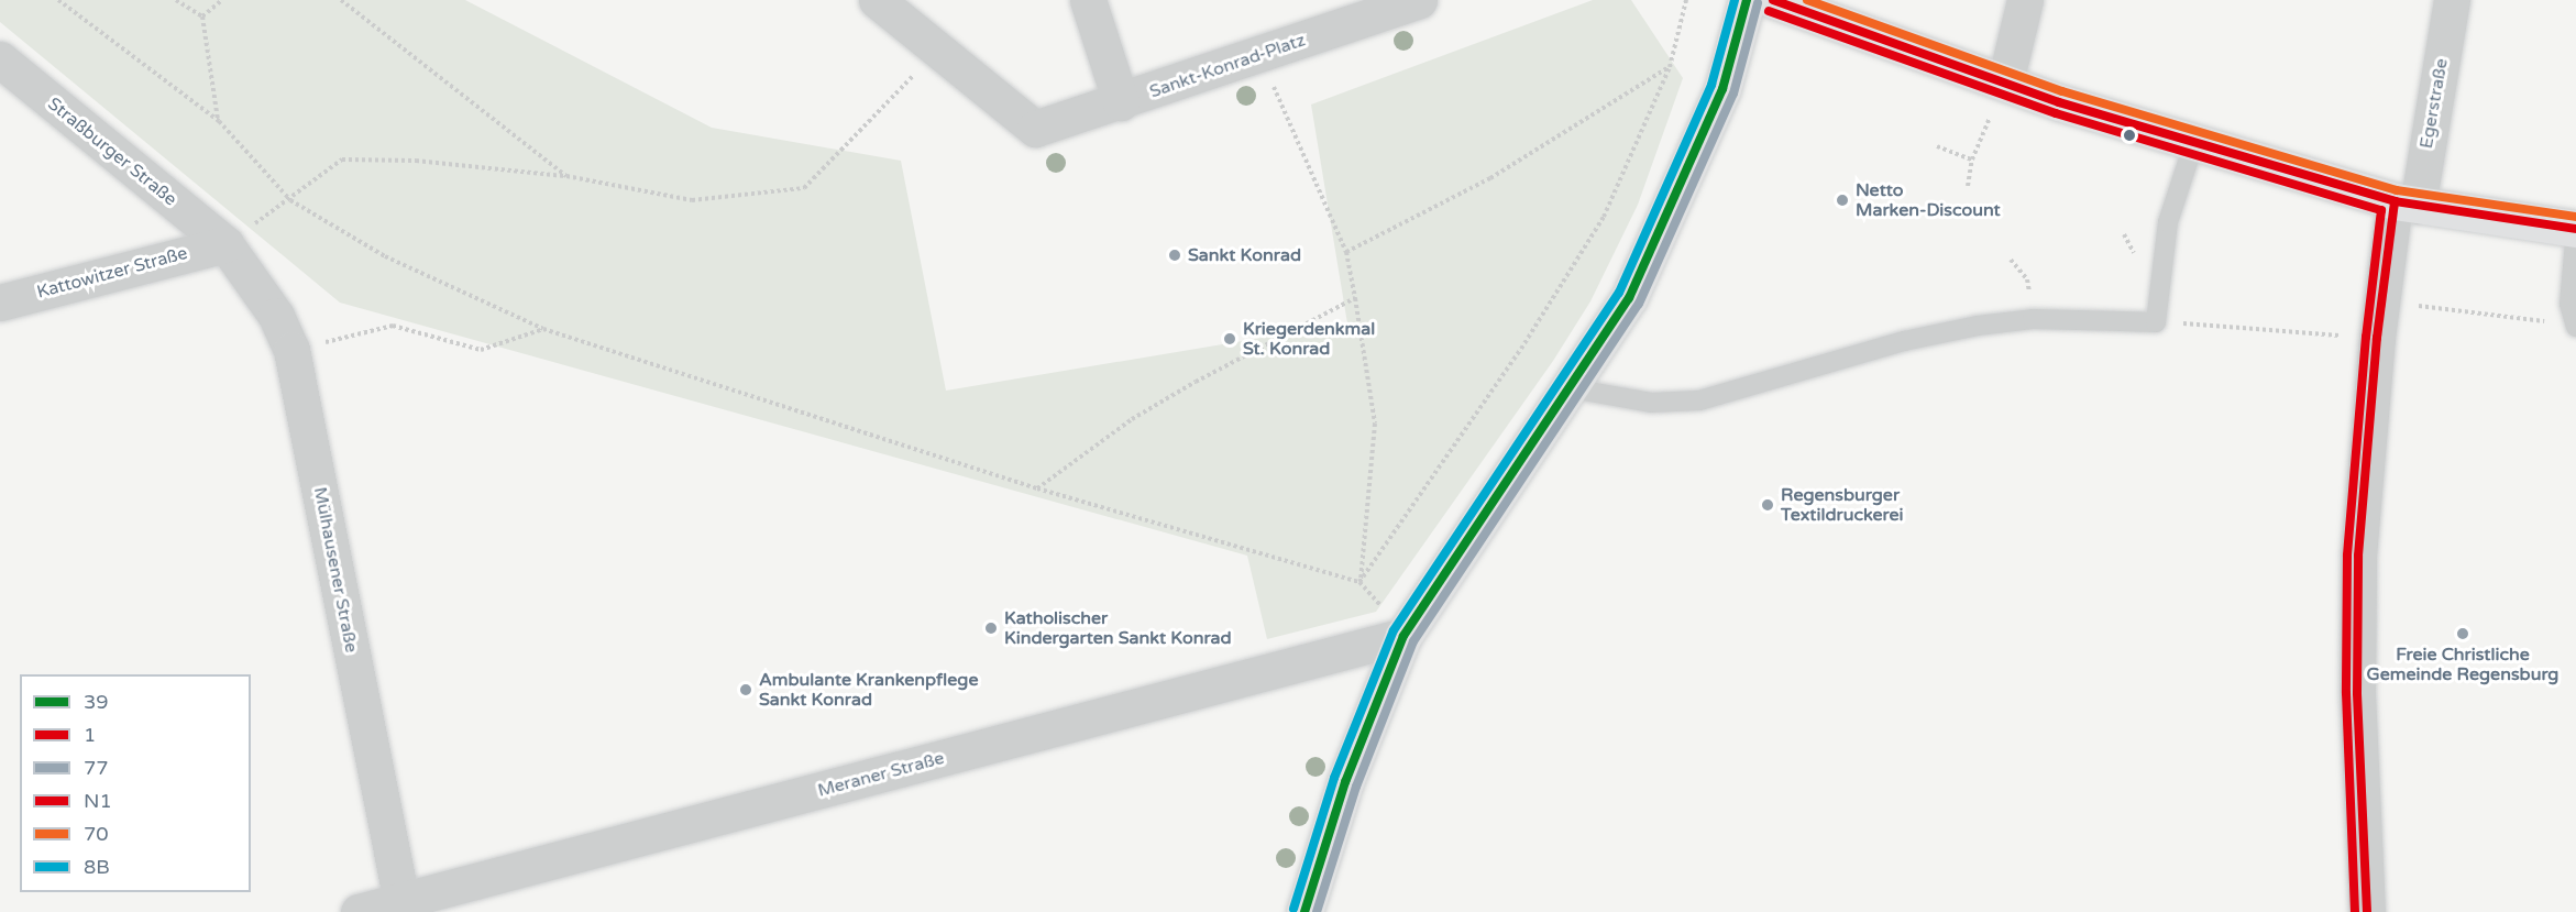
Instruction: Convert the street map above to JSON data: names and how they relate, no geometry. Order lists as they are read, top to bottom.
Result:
{
  "streets": {
    "street": [
      "Sankt-Konrad-Platz",
      "Egerstraße",
      "Straßburger Straße",
      "Kattowitzer Straße",
      "Mülhausener Straße",
      "Meraner Straße"
    ]
  },
  "crossings": [
    ["Straßburger Straße", "Kattowitzer Straße"],
    ["Straßburger Straße", "Mülhausener Straße"],
    ["Kattowitzer Straße", "Mülhausener Straße"],
    ["Mülhausener Straße", "Meraner Straße"]
  ],
  "places": [
    "Netto Marken-Discount",
    "Sankt Konrad",
    "Kriegerdenkmal St. Konrad",
    "Regensburger Textildruckerei",
    "Katholischer Kindergarten Sankt Konrad",
    "Freie Christliche Gemeinde Regensburg",
    "Ambulante Krankenpflege Sankt Konrad"
  ],
  "lines": [
    "transit line 39",
    "transit line 1",
    "transit line 70",
    "transit line 8B",
    "transit line 77",
    "transit line N1"
  ],
  "legend": [
    "39",
    "1",
    "77",
    "N1",
    "70",
    "8B"
  ]
}
